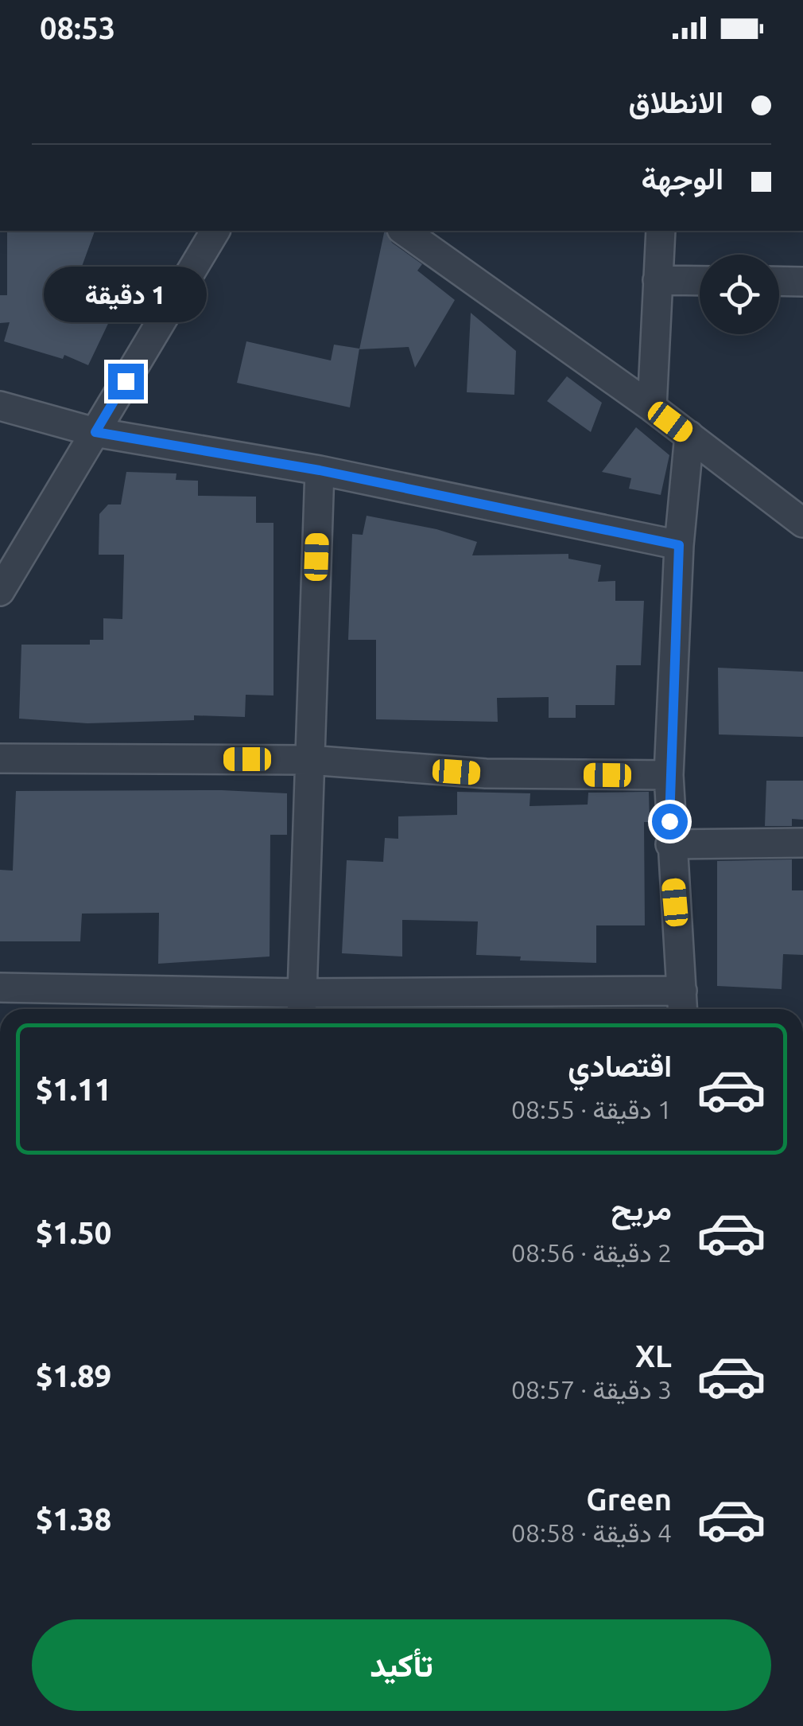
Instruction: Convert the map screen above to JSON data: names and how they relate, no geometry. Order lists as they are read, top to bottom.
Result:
{
  "page": {
    "status": "08:53",
    "banner": ["الانطلاق", "الوجهة"],
    "bubble": "1 دقيقة",
    "list": [
      {
        "name": "اقتصادي",
        "note": "1 دقيقة · 08:55",
        "value": "$1.11"
      },
      {
        "name": "مريح",
        "note": "2 دقيقة · 08:56",
        "value": "$1.50"
      },
      {
        "name": "XL",
        "note": "3 دقيقة · 08:57",
        "value": "$1.89"
      },
      {
        "name": "Green",
        "note": "4 دقيقة · 08:58",
        "value": "$1.38"
      }
    ],
    "buttons": "تأكيد"
  }
}
